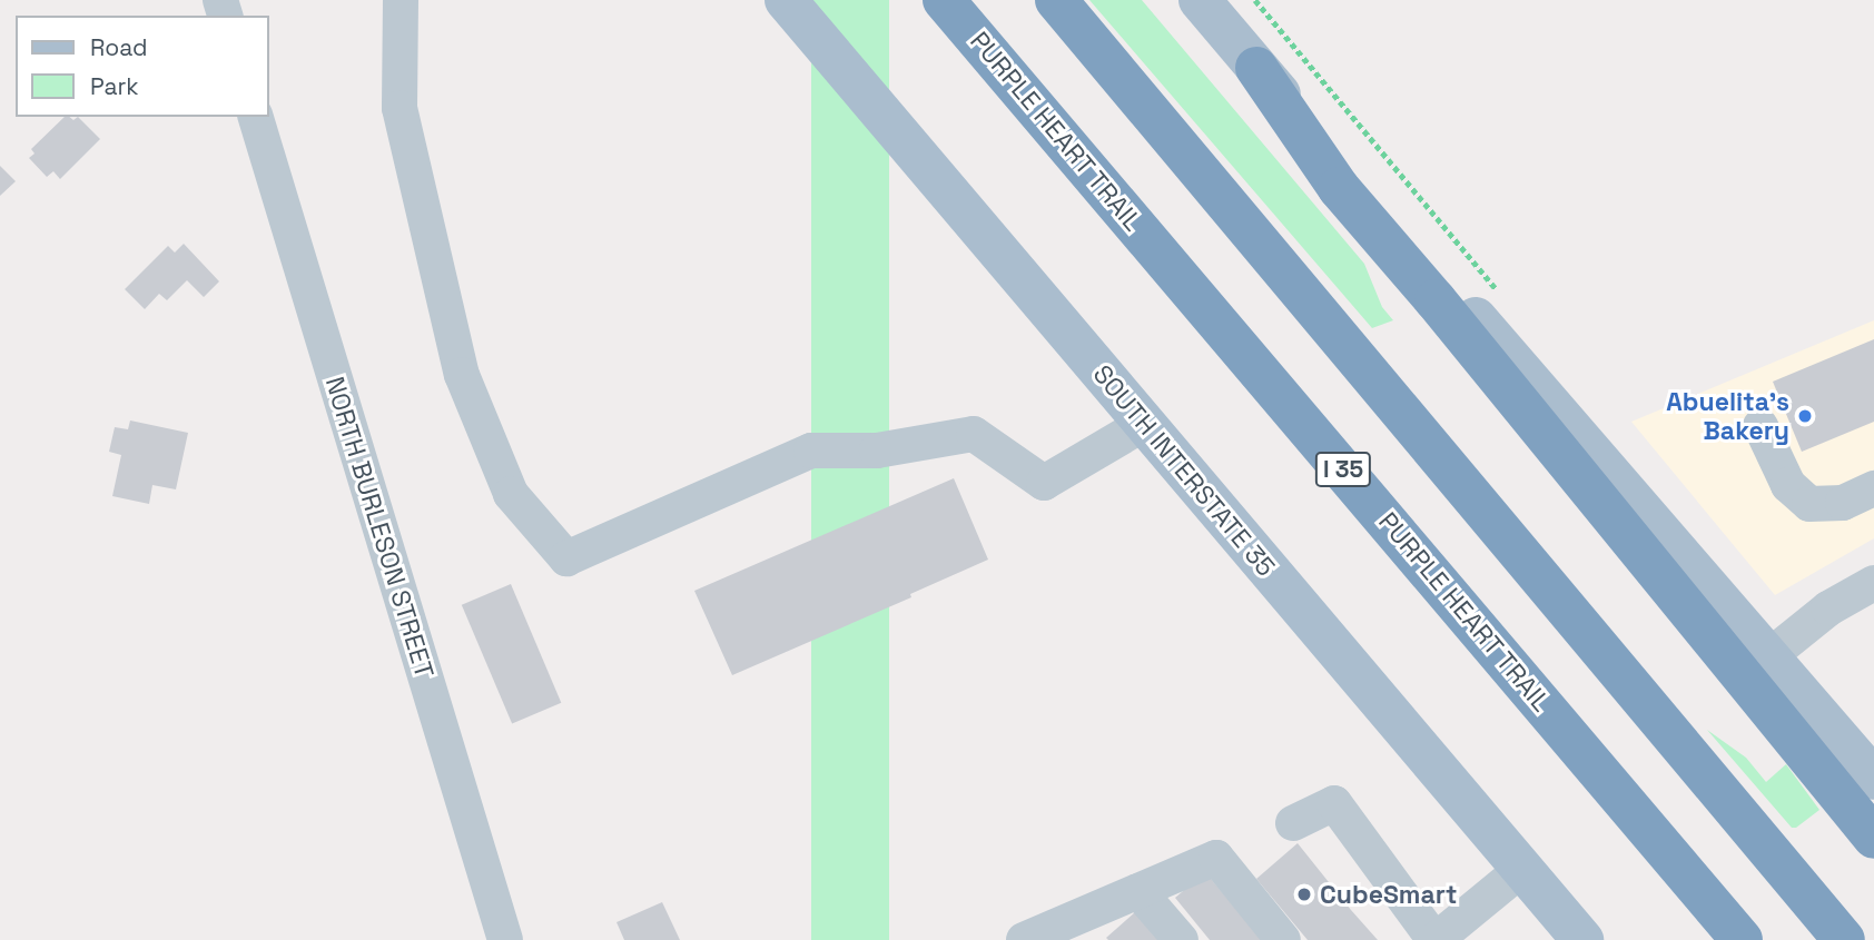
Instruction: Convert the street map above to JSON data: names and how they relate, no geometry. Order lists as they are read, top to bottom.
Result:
{
  "streets": {
    "highway": ["PURPLE HEART TRAIL", "I 35"],
    "main road": ["SOUTH INTERSTATE 35"],
    "street": ["NORTH BURLESON STREET"]
  },
  "places": ["Abuelita's Bakery", "CubeSmart"],
  "legend": ["Road", "Park"]
}
